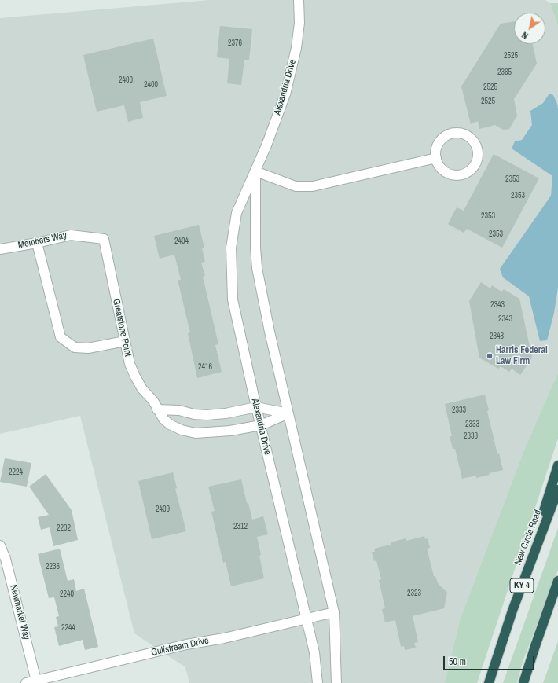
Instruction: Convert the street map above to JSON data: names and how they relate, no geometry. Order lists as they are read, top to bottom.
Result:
{
  "streets": {
    "highway": ["New Circle Road", "KY 4"],
    "street": [
      "Alexandria Drive",
      "Members Way",
      "Greatstone Point",
      "Newmarket Way",
      "Gulfstream Drive"
    ]
  },
  "crossings": [
    ["Alexandria Drive", "Greatstone Point"],
    ["Alexandria Drive", "Gulfstream Drive"],
    ["Members Way", "Greatstone Point"],
    ["Newmarket Way", "Gulfstream Drive"]
  ],
  "places": ["Harris Federal Law Firm"],
  "house_numbers": [
    "2376",
    "2525",
    "2365",
    "2400",
    "2400",
    "2525",
    "2525",
    "2353",
    "2353",
    "2353",
    "2353",
    "2404",
    "2343",
    "2343",
    "2343",
    "2416",
    "2333",
    "2333",
    "2333",
    "2224",
    "2409",
    "2312",
    "2232",
    "2236",
    "2323",
    "2240",
    "2244"
  ],
  "scale_bar": "50 m",
  "north": "bottom left"
}
